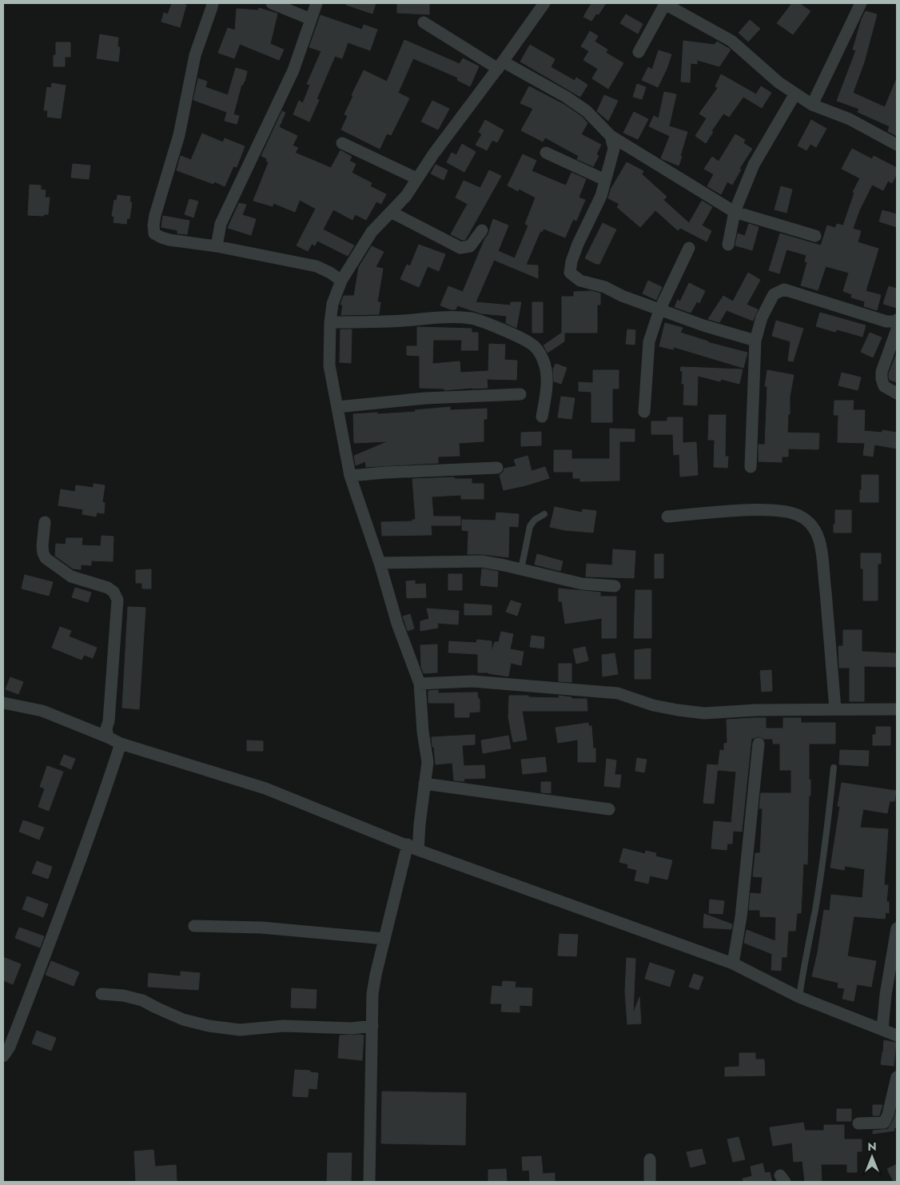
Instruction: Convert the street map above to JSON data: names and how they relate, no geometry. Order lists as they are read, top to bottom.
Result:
{
  "north": "top"
}
